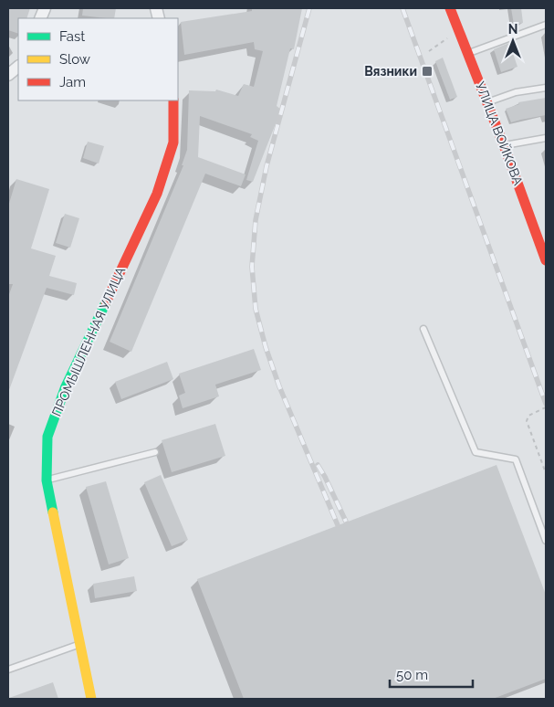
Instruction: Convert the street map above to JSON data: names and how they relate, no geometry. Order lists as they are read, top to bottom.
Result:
{
  "streets": {
    "street": ["УЛИЦА ВОЙКОВА", "ПРОМЫШЛЕННАЯ УЛИЦА"]
  },
  "places": {
    "transit": ["Вязники"]
  },
  "legend": ["Fast", "Slow", "Jam"],
  "scale_bar": "50 m",
  "north": "top"
}
